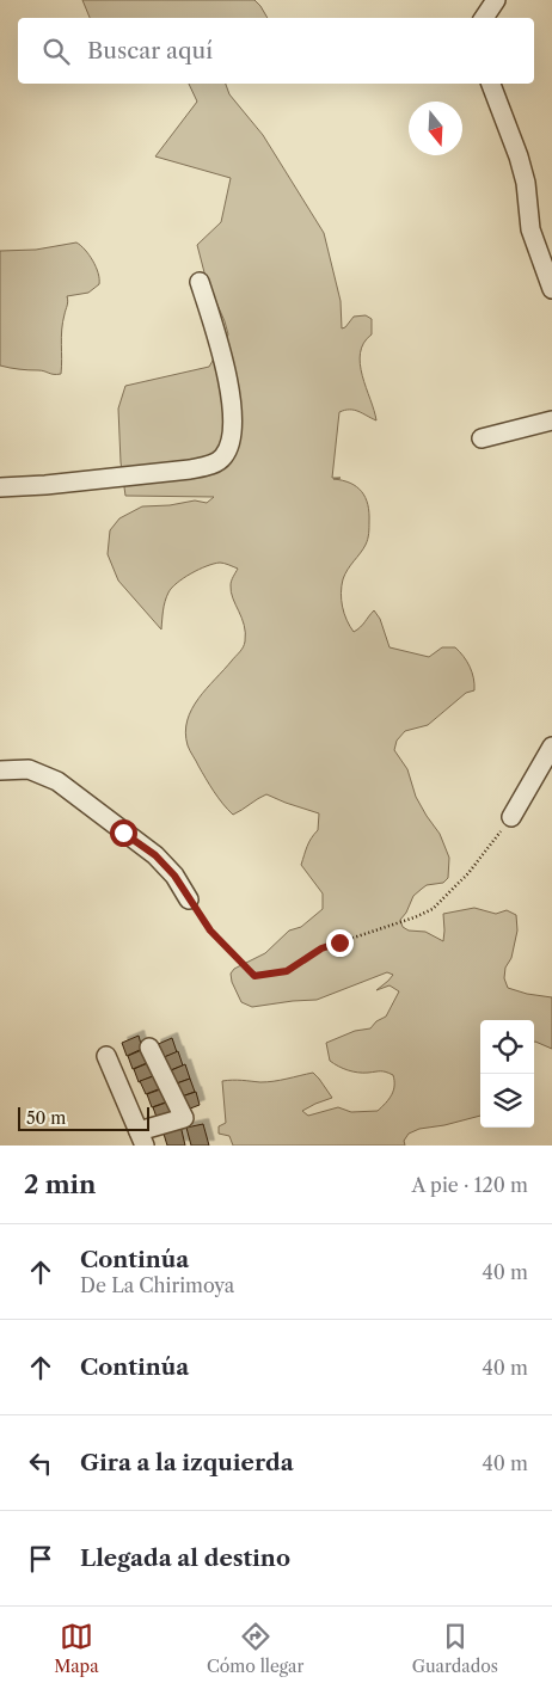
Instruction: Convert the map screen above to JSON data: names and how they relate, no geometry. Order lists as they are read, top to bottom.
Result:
{
  "scale_bar": "50 m",
  "north": "bottom",
  "page": {
    "search": "Buscar aquí",
    "scale": "50 m",
    "heading": ["2 min", "A pie · 120 m"],
    "list": [
      ["Continúa", "De La Chirimoya", "40 m"],
      ["Continúa", "40 m"],
      ["Gira a la izquierda", "40 m"],
      "Llegada al destino"
    ],
    "nav": ["Mapa", "Cómo llegar", "Guardados"]
  }
}
